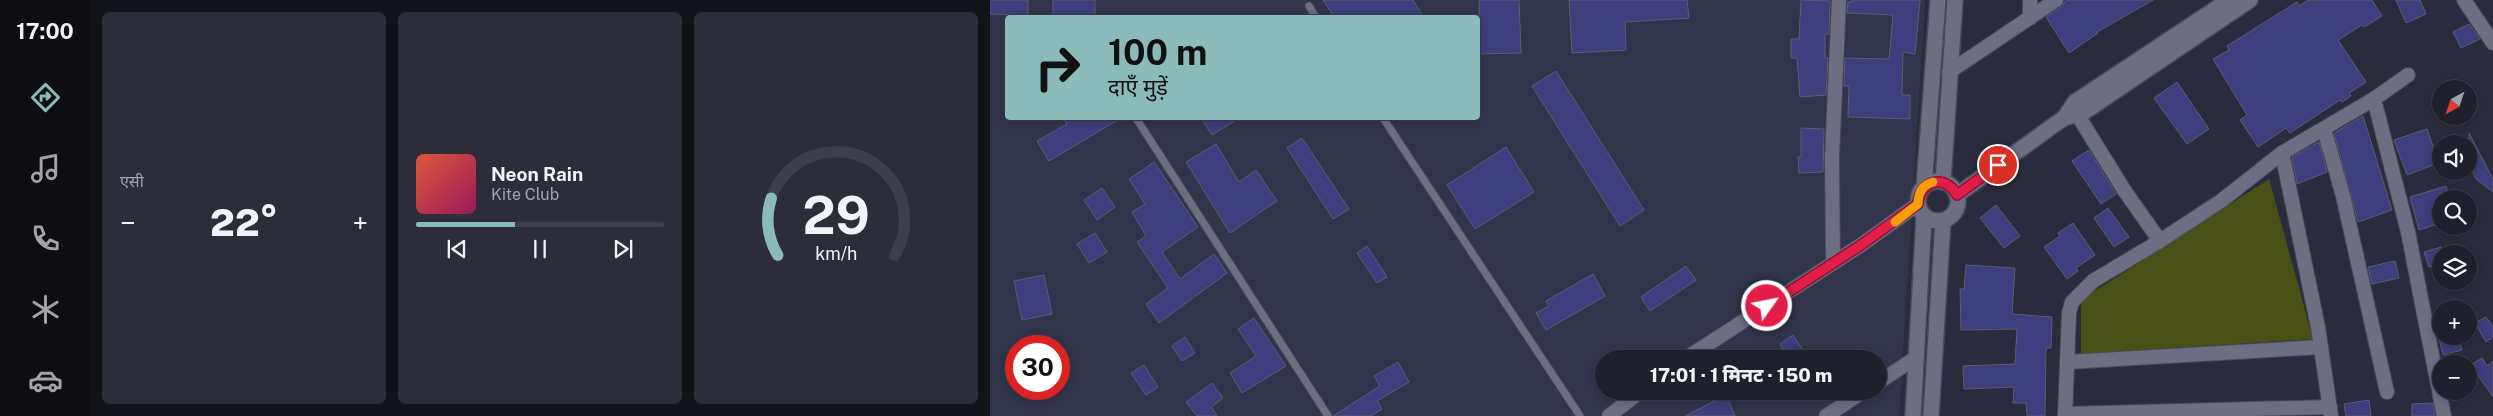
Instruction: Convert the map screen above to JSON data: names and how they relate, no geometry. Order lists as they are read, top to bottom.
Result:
{
  "north": "bottom left",
  "page": {
    "tabs": "17:00",
    "tile": "एसी",
    "turn": ["100 m", "दाएँ मुड़ें"],
    "map_buttons": ["+", "−"],
    "song": ["Neon Rain", "Kite Club"],
    "heat": ["−", "22°", "+"],
    "limit": "30",
    "trip": "17:01 · 1 मिनट · 150 m",
    "gauge": ["29", "km/h"]
  }
}
